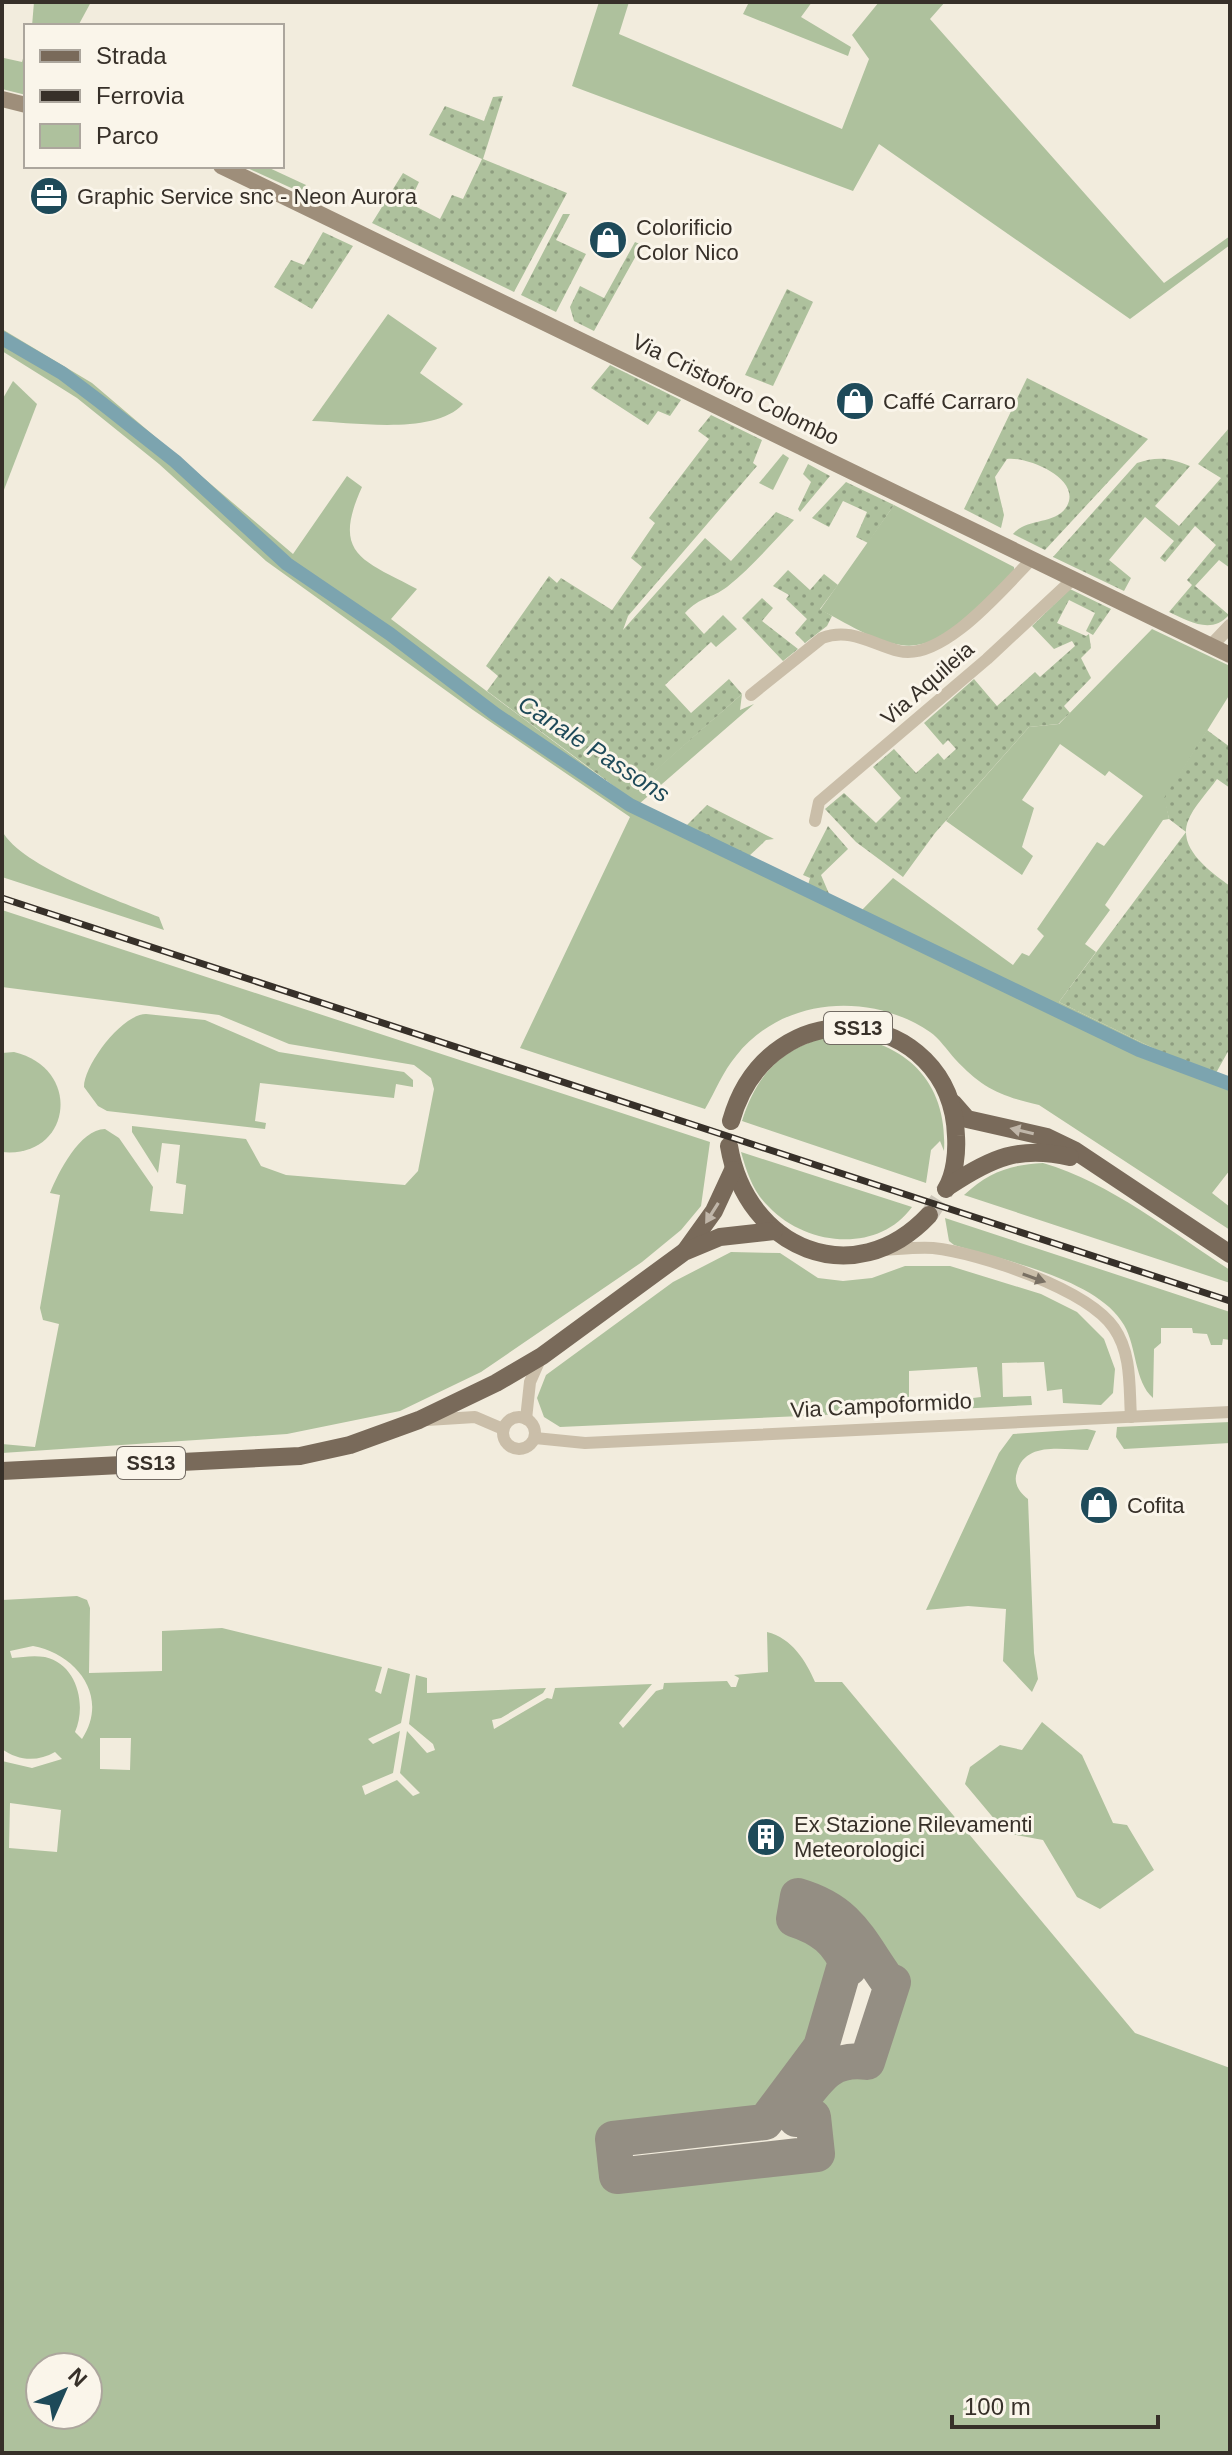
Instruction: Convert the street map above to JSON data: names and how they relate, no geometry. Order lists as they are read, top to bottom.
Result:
{
  "streets": {
    "main road": ["Via Cristoforo Colombo", "SS13"],
    "street": ["Via Aquileia", "Via Campoformido"]
  },
  "crossings": [
    ["Via Cristoforo Colombo", "Via Aquileia"]
  ],
  "water": ["Canale Passons"],
  "places": {
    "office": ["Graphic Service snc - Neon Aurora"],
    "shop": ["Colorificio Color Nico", "Caffé Carraro", "Cofita"],
    "building": ["Ex Stazione Rilevamenti Meteorologici"]
  },
  "legend": ["Strada", "Ferrovia", "Parco"],
  "scale_bar": "100 m",
  "north": "top right"
}
